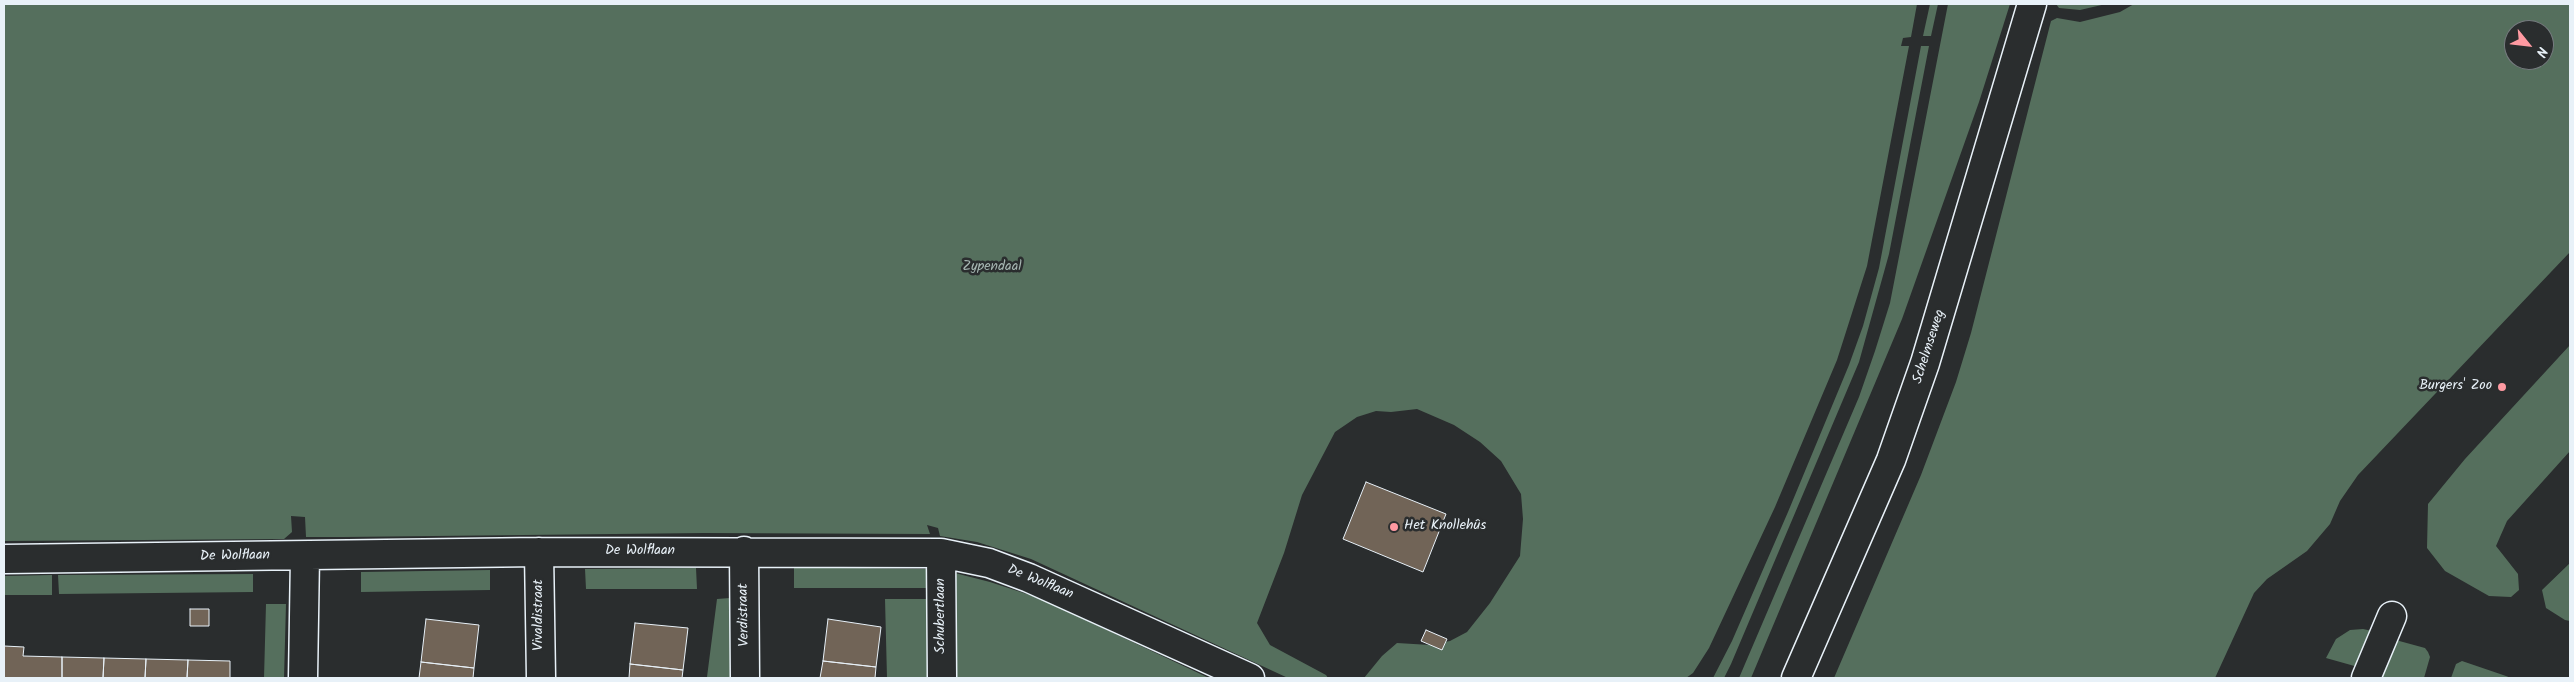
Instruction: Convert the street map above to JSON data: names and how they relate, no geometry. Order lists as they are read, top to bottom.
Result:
{
  "streets": {
    "street": [
      "Schelmseweg",
      "De Wolflaan",
      "Vivaldistraat",
      "Verdistraat",
      "Schubertlaan"
    ]
  },
  "crossings": [
    ["De Wolflaan", "Vivaldistraat"],
    ["De Wolflaan", "Verdistraat"],
    ["De Wolflaan", "Schubertlaan"]
  ],
  "parks": ["Zypendaal"],
  "places": ["Burgers' Zoo", "Het Knollehûs"],
  "north": "bottom right"
}
